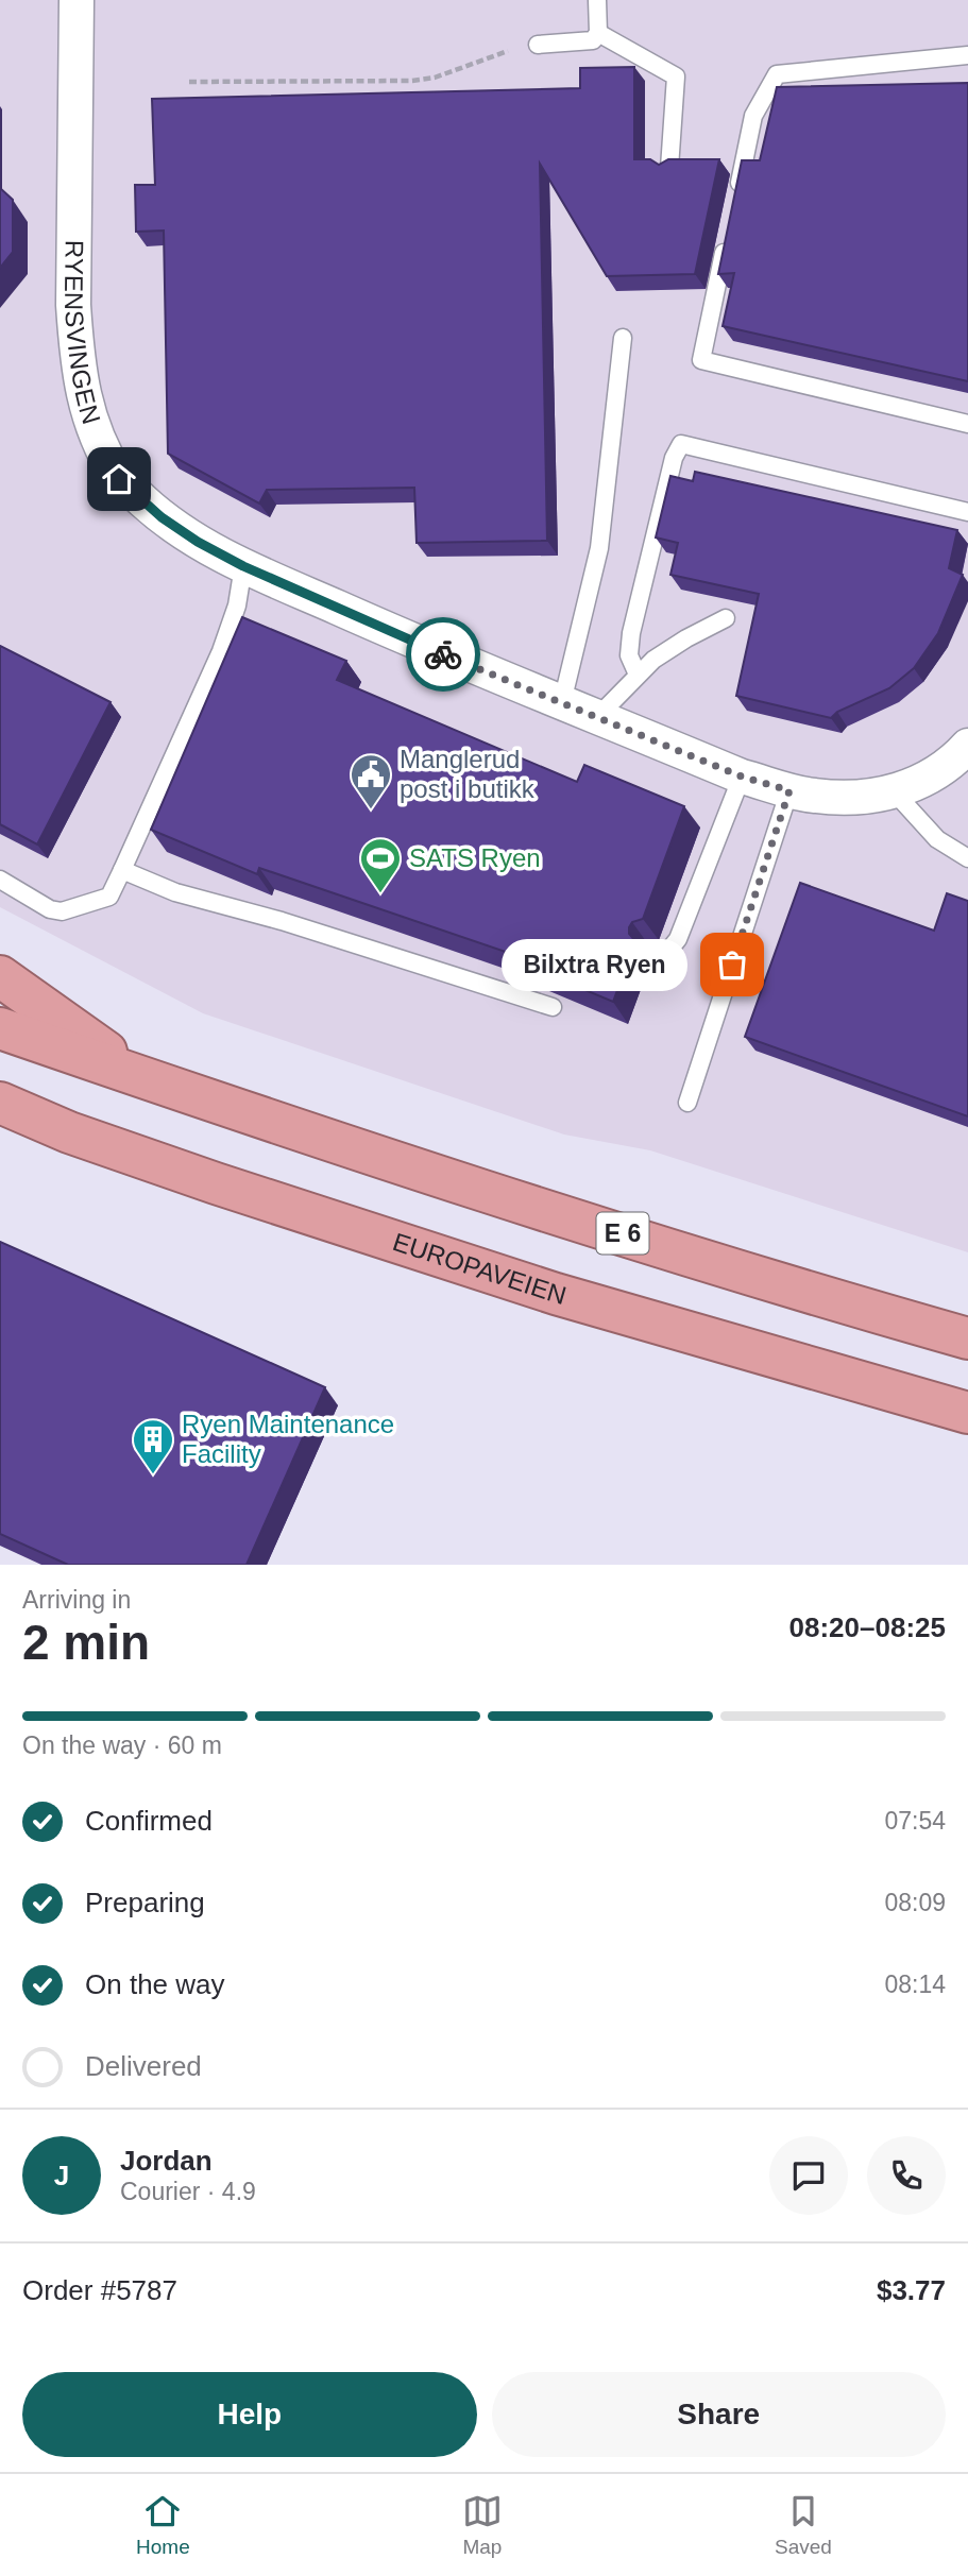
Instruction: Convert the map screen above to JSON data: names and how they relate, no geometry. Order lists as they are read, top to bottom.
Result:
{
  "streets": {
    "highway": ["E 6", "EUROPAVEIEN"],
    "street": ["RYENSVINGEN"]
  },
  "places": {
    "public building": ["Manglerud post i butikk"],
    "sports": ["SATS Ryen"],
    "other": ["Bilxtra Ryen"],
    "building": ["Ryen Maintenance Facility"]
  },
  "page": {
    "bubble": "Bilxtra Ryen",
    "heading": ["2 min", "Arriving in", "08:20–08:25"],
    "panel": [
      "Jordan",
      "Courier · 4.9",
      "Order #5787",
      "$3.77"
    ],
    "bar": "On the way · 60 m",
    "list": [
      ["Confirmed", "07:54"],
      ["Preparing", "08:09"],
      ["On the way", "08:14"],
      "Delivered"
    ],
    "round": "J",
    "buttons": ["Help", "Share"],
    "tabs": ["Home", "Map", "Saved"]
  }
}
